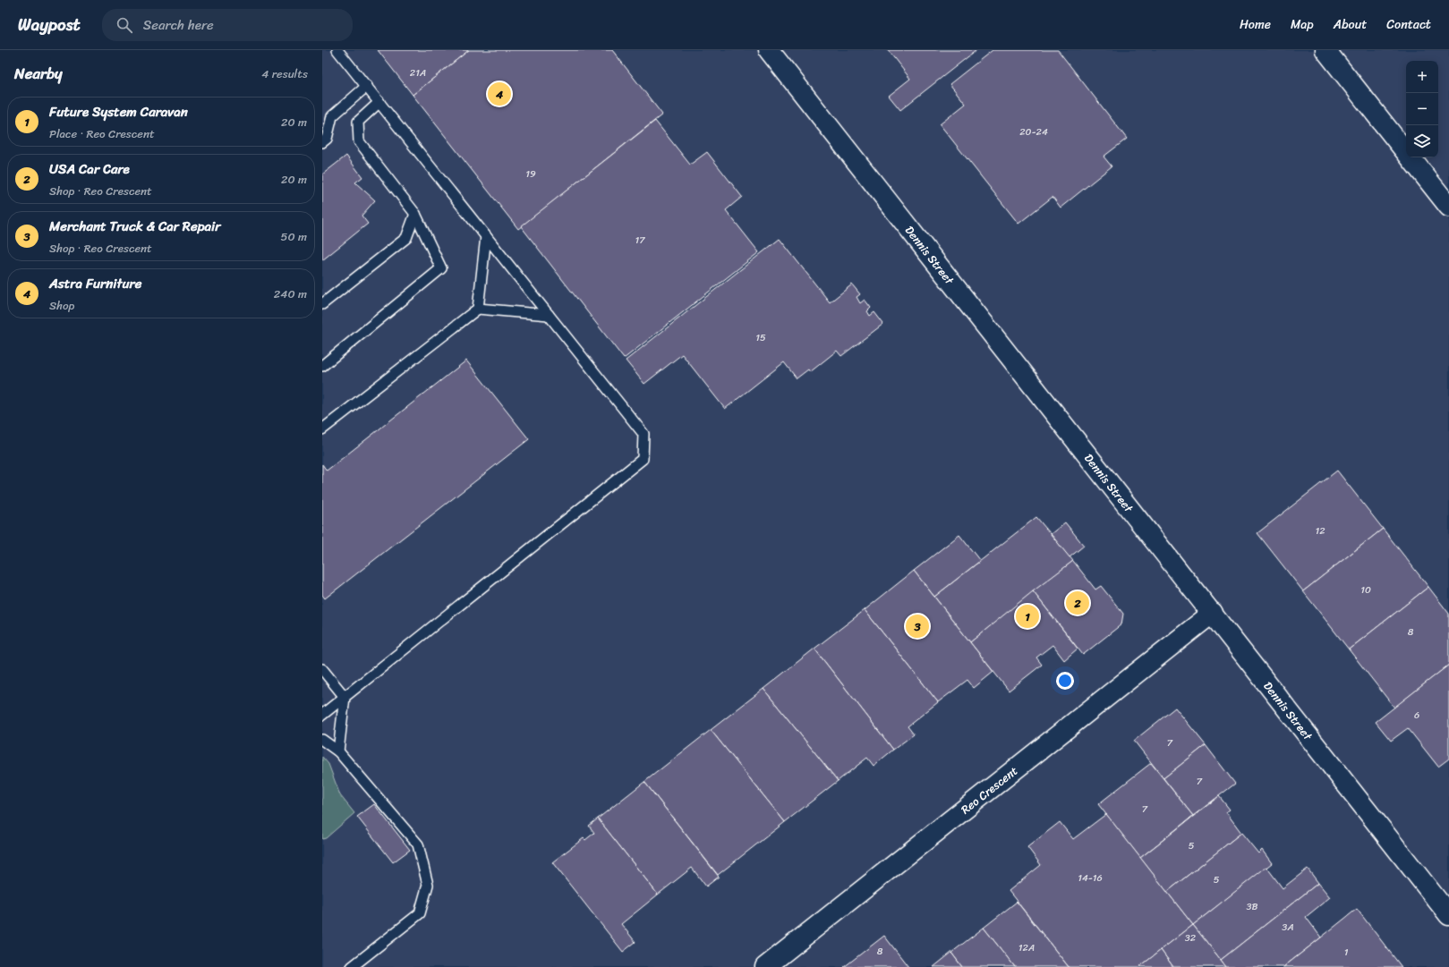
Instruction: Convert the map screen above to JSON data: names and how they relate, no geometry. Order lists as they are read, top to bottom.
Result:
{
  "streets": {
    "street": ["Dennis Street", "Reo Crescent"]
  },
  "crossings": [
    ["Dennis Street", "Reo Crescent"]
  ],
  "house_numbers": [
    "21A",
    "20-24",
    "19",
    "17",
    "15",
    "12",
    "10",
    "8",
    "6",
    "7",
    "7",
    "7",
    "5",
    "14-16",
    "5",
    "3B",
    "3A",
    "32",
    "12A",
    "8",
    "1"
  ],
  "page": {
    "header": "Waypost",
    "search": "Search here",
    "nav": [
      "Home",
      "Map",
      "About",
      "Contact"
    ],
    "heading": ["Nearby", "4 results"],
    "map_buttons": ["+", "−"],
    "pins": [
      "4",
      "2",
      "1",
      "3"
    ],
    "list": [
      {
        "mark": "1",
        "name": "Future System Caravan",
        "note": "Place · Reo Crescent",
        "value": "20 m"
      },
      {
        "mark": "2",
        "name": "USA Car Care",
        "note": "Shop · Reo Crescent",
        "value": "20 m"
      },
      {
        "mark": "3",
        "name": "Merchant Truck & Car Repair",
        "note": "Shop · Reo Crescent",
        "value": "50 m"
      },
      {
        "mark": "4",
        "name": "Astra Furniture",
        "note": "Shop",
        "value": "240 m"
      }
    ]
  }
}
